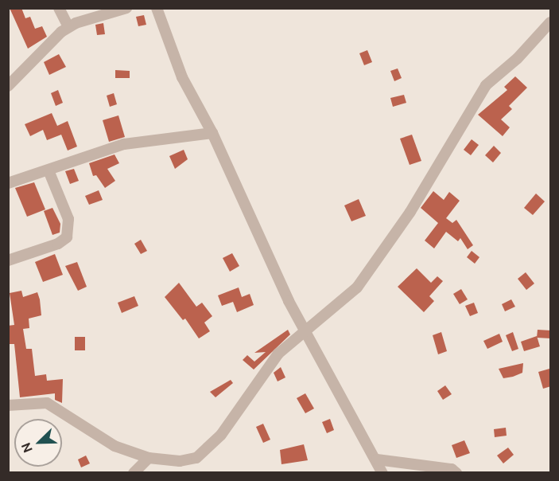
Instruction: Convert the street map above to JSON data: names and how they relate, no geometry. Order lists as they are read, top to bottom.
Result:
{
  "north": "bottom left"
}
